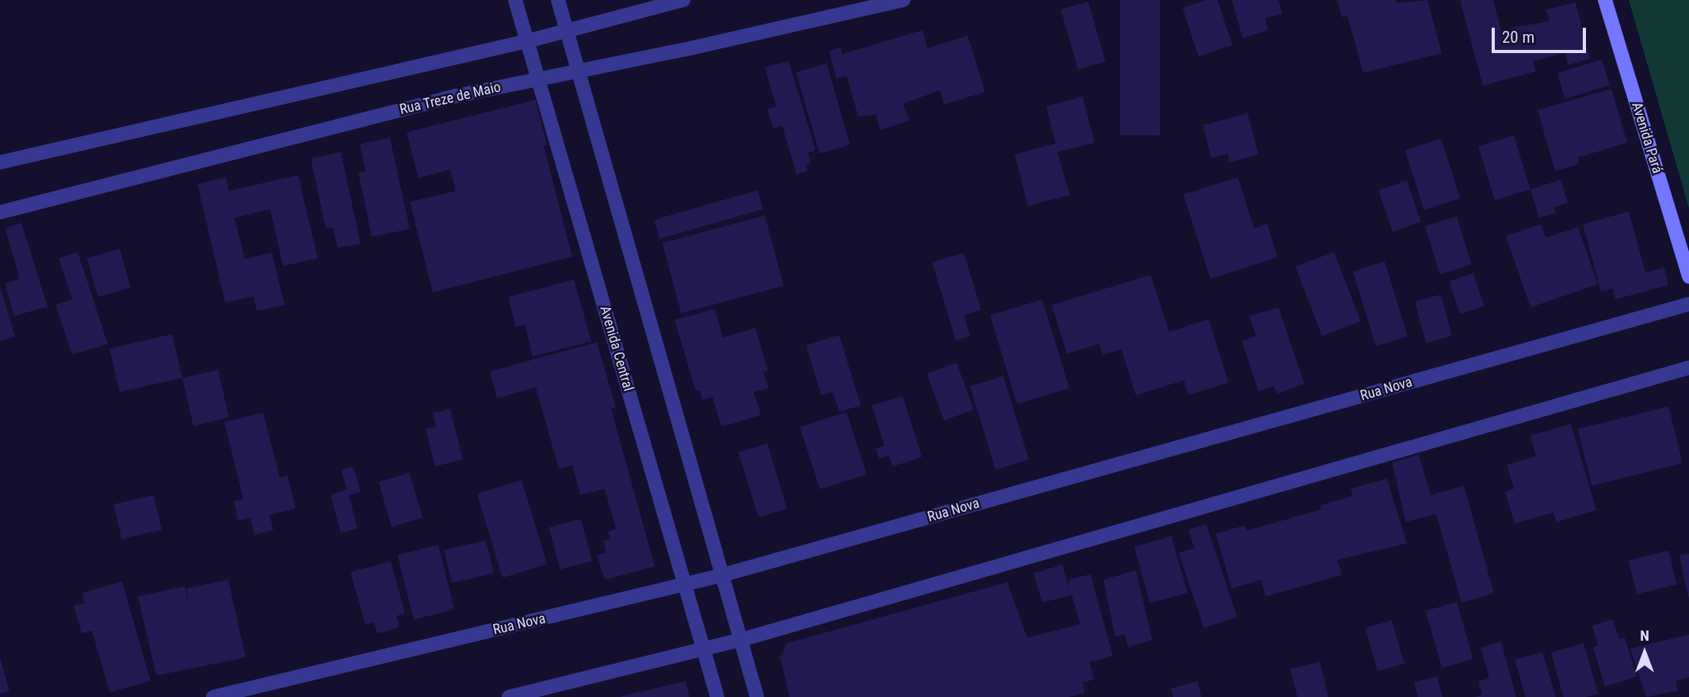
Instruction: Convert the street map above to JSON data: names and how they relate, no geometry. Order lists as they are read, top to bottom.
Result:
{
  "streets": {
    "street": [
      "Rua Treze de Maio",
      "Avenida Pará",
      "Avenida Central",
      "Rua Nova"
    ]
  },
  "crossings": [
    ["Rua Treze de Maio", "Avenida Central"],
    ["Avenida Central", "Rua Nova"]
  ],
  "scale_bar": "20 m",
  "north": "top"
}
